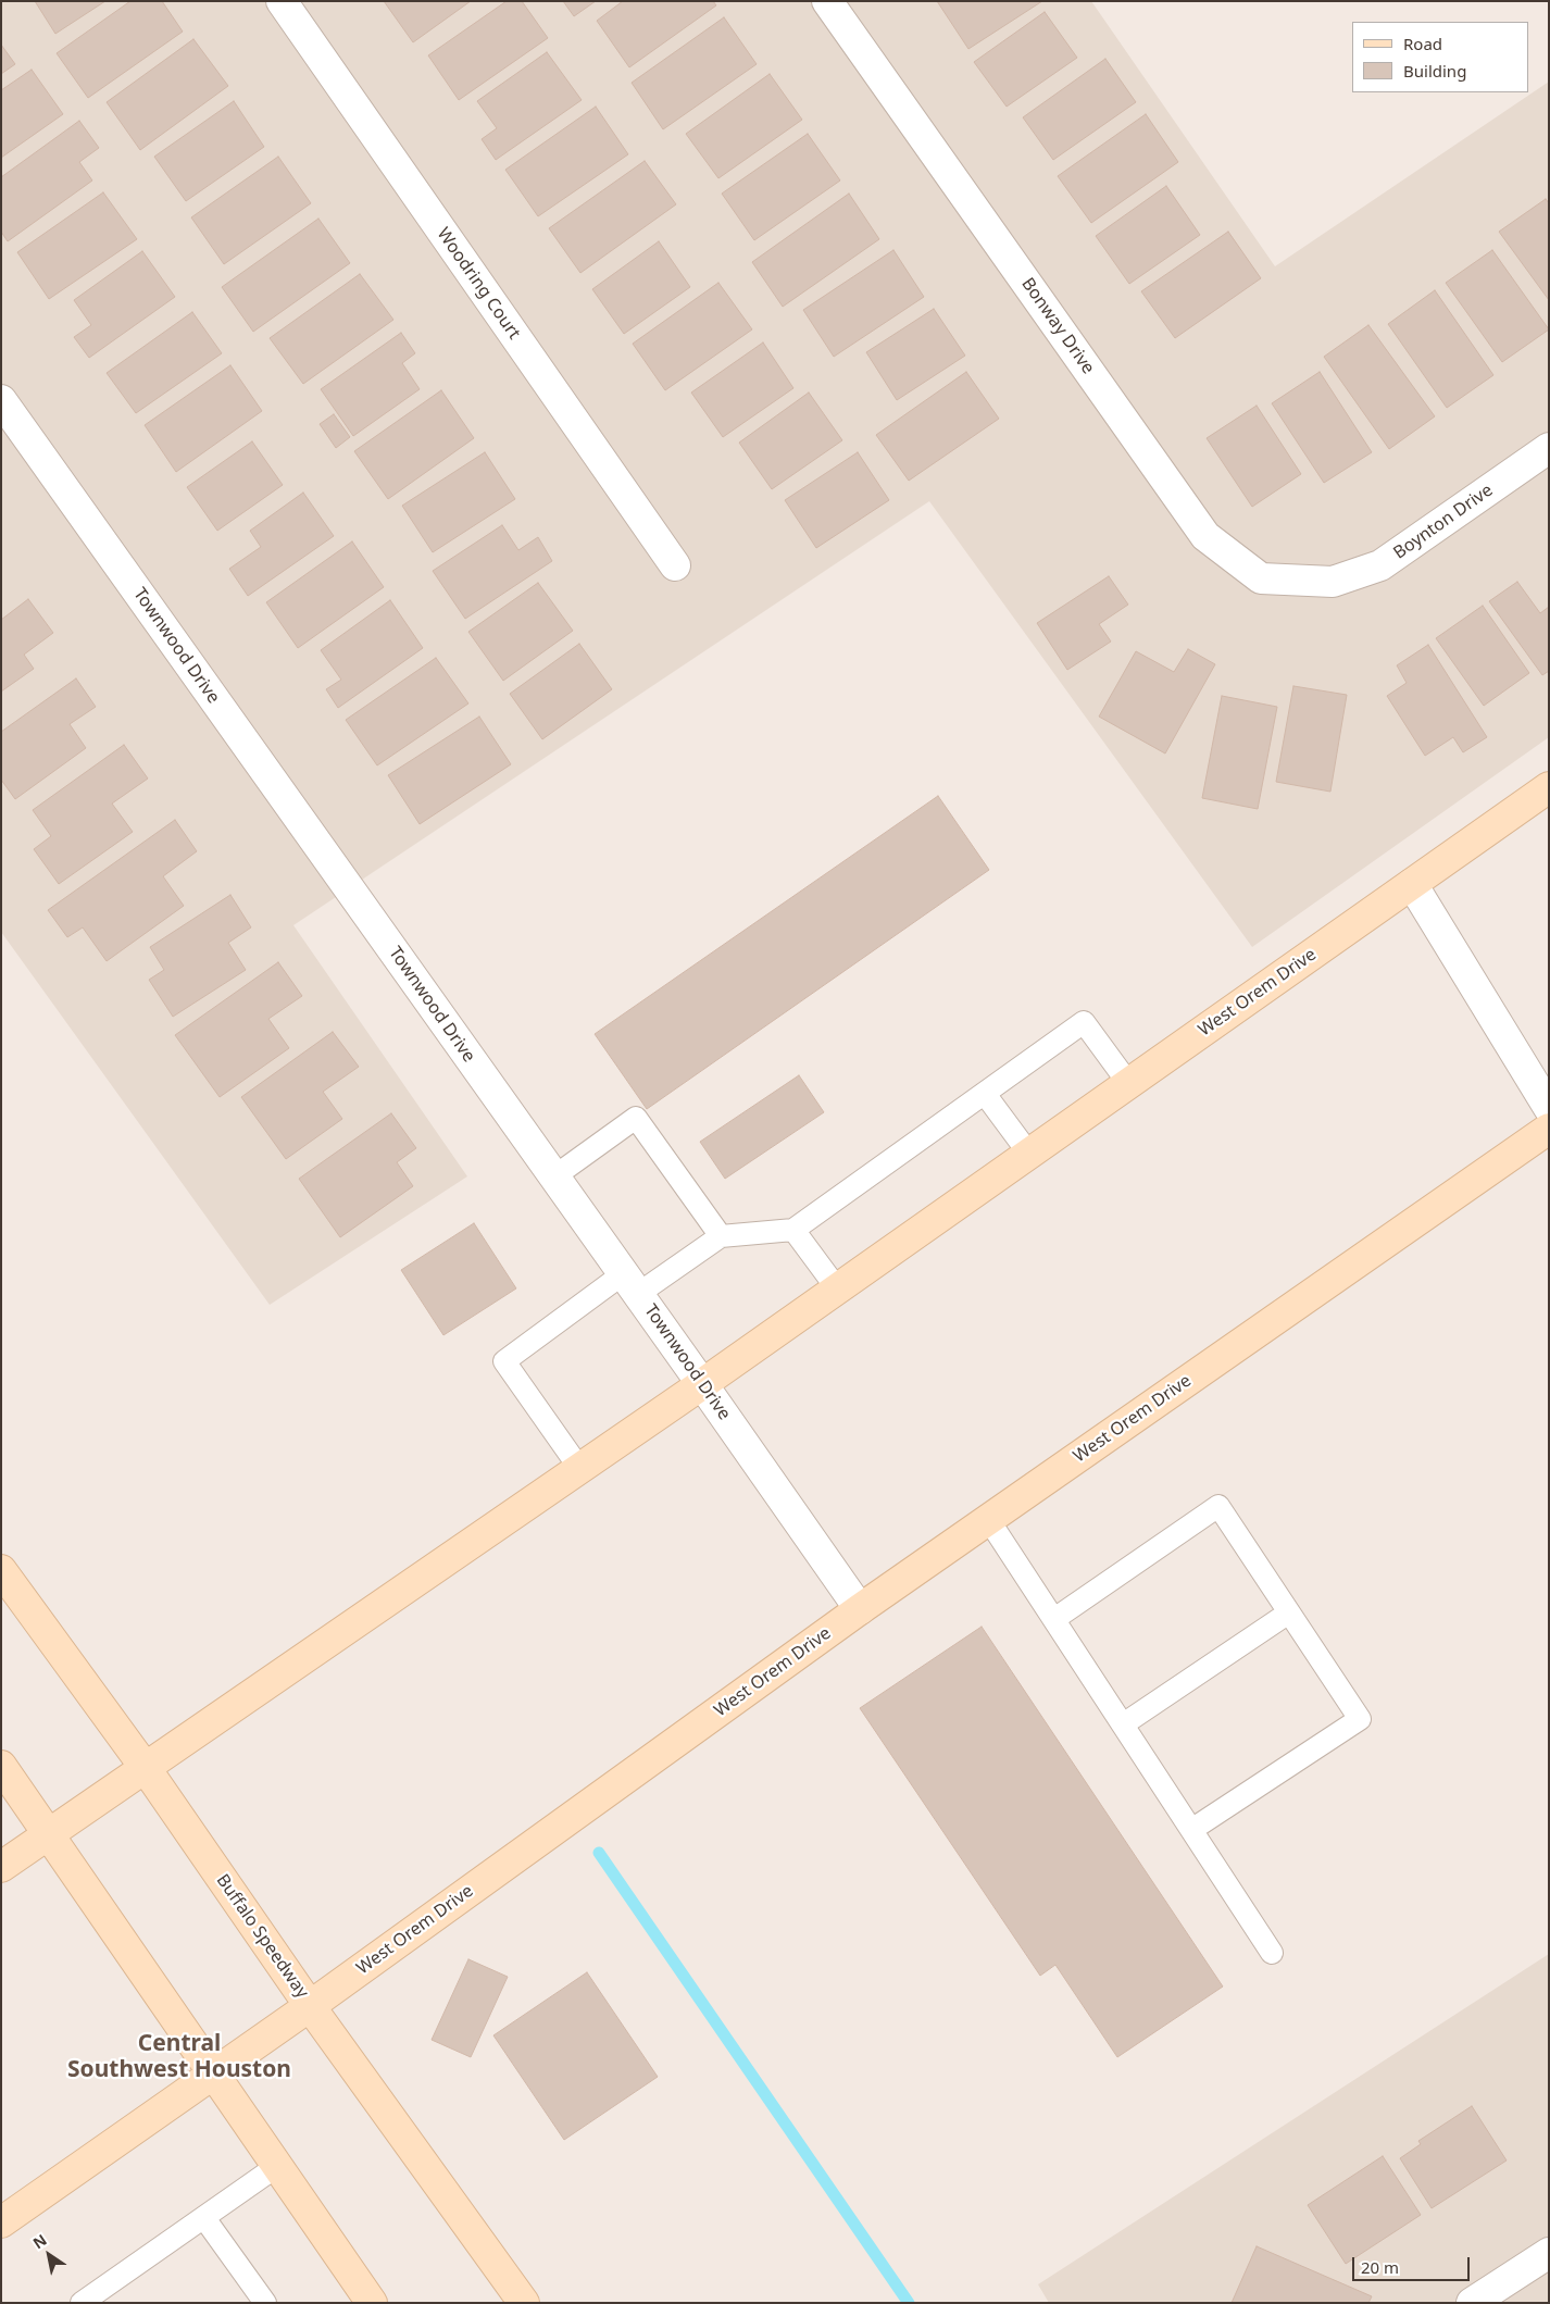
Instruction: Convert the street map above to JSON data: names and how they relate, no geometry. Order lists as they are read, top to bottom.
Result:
{
  "streets": {
    "main road": ["West Orem Drive", "Buffalo Speedway"],
    "street": [
      "Woodring Court",
      "Bonway Drive",
      "Boynton Drive",
      "Townwood Drive"
    ]
  },
  "crossings": [
    ["Bonway Drive", "Boynton Drive"],
    ["Townwood Drive", "West Orem Drive"],
    ["West Orem Drive", "Buffalo Speedway"]
  ],
  "districts": ["Central Southwest Houston"],
  "legend": ["Road", "Building"],
  "scale_bar": "20 m",
  "north": "top left"
}
